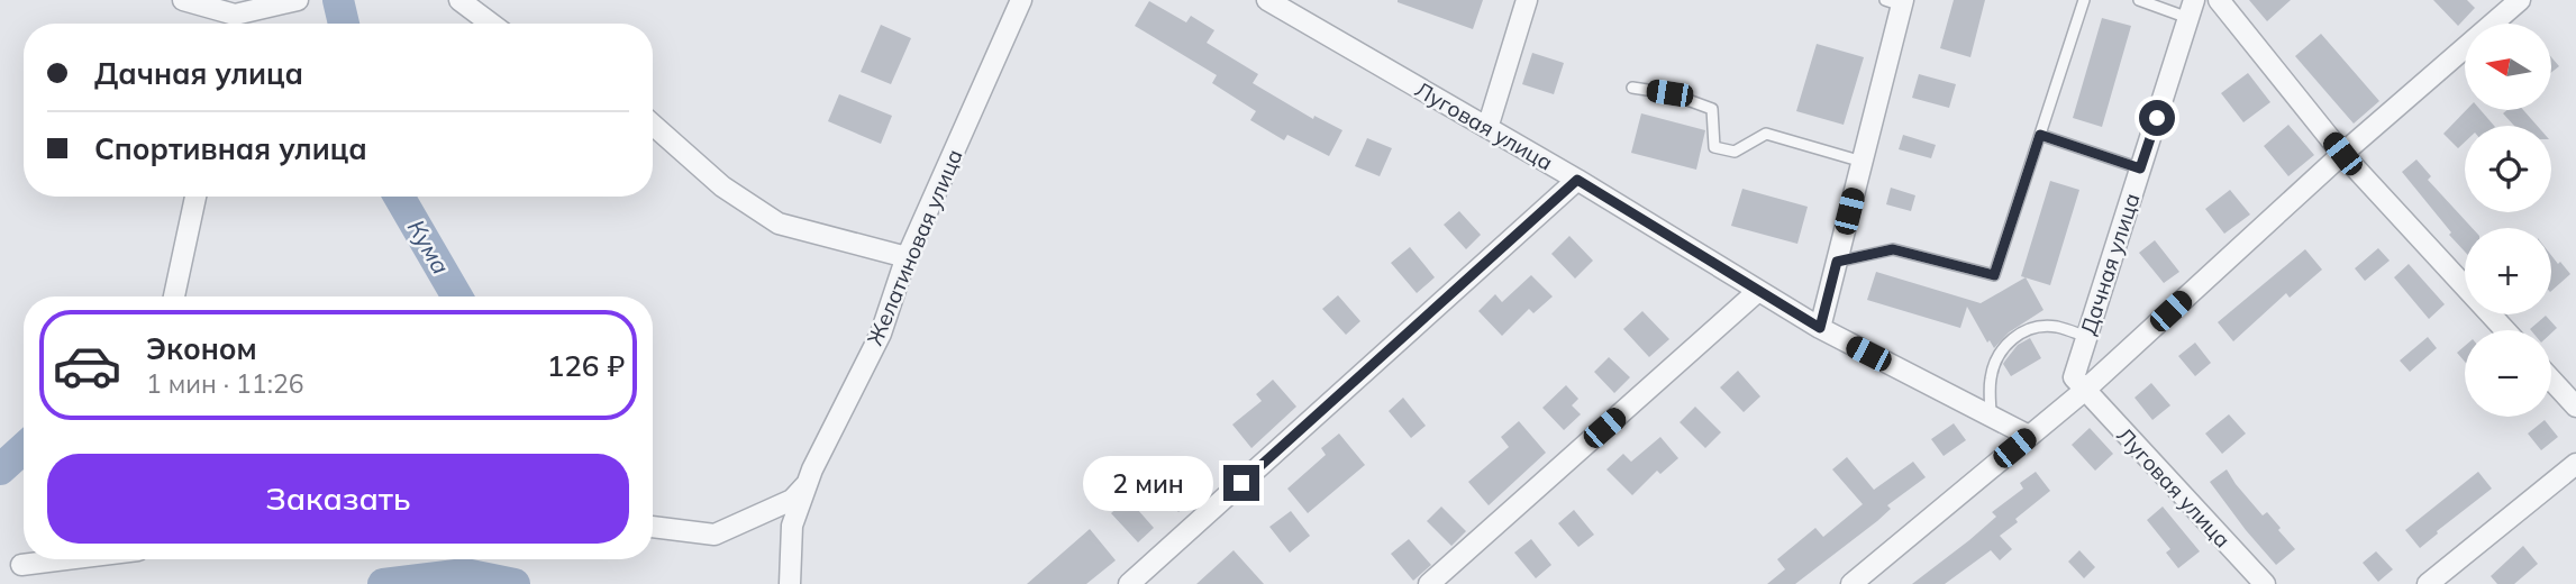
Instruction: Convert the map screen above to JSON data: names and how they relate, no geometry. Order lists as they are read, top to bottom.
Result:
{
  "streets": {
    "street": ["Луговая улица", "Желатиновая улица", "Дачная улица"]
  },
  "crossings": [
    ["Луговая улица", "Дачная улица"]
  ],
  "water": ["Кума"],
  "north": "left",
  "page": {
    "map_buttons": ["+", "−"],
    "banner": ["Дачная улица", "Спортивная улица"],
    "list": [
      {
        "name": "Эконом",
        "note": "1 мин · 11:26",
        "value": "126 ₽"
      }
    ],
    "buttons": "Заказать",
    "bubble": "2 мин"
  }
}
